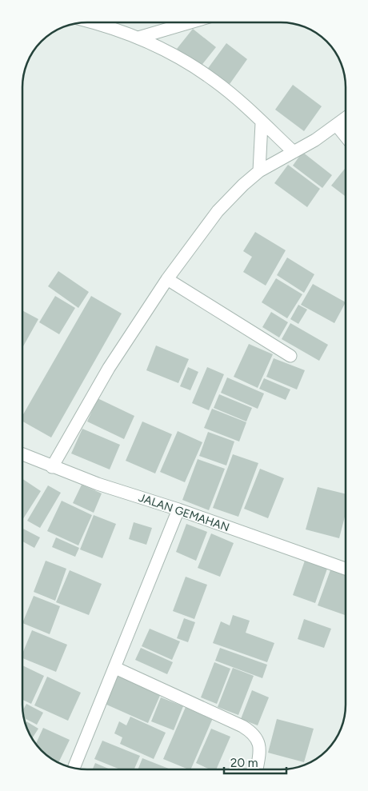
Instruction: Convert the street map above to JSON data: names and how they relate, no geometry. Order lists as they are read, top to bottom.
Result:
{
  "streets": {
    "street": ["JALAN GEMAHAN"]
  },
  "scale_bar": "20 m"
}
